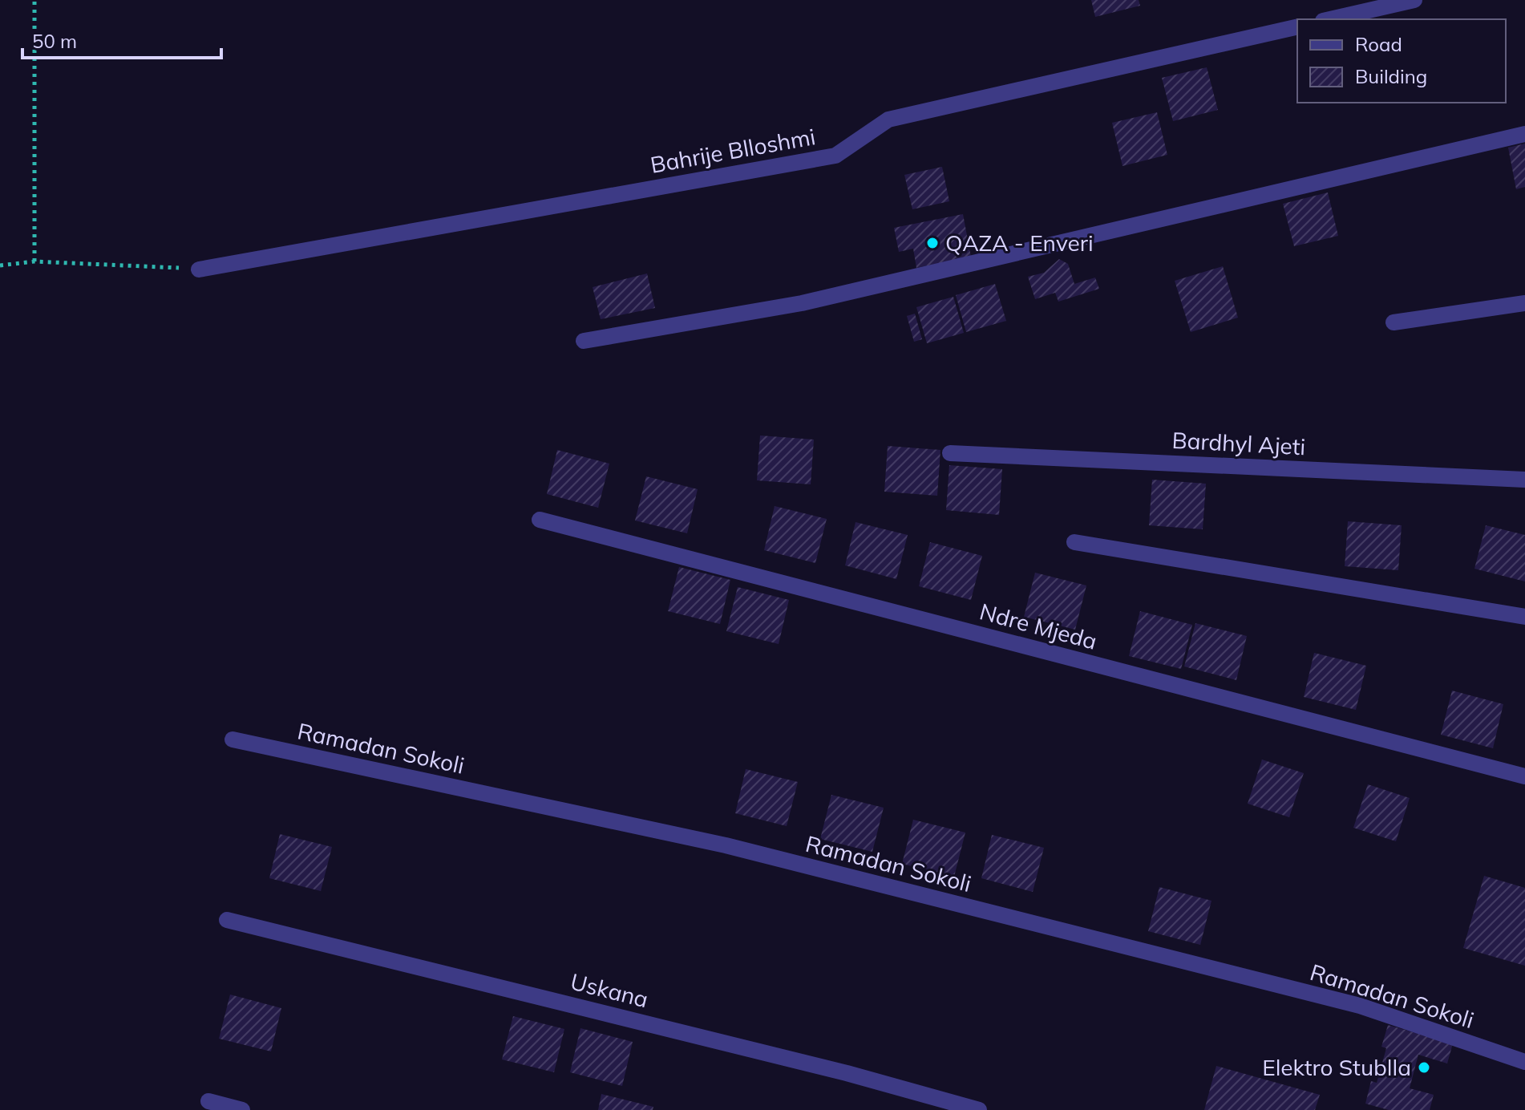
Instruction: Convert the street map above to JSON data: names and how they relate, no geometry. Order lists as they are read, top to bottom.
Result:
{
  "streets": {
    "street": [
      "Bahrije Blloshmi",
      "Bardhyl Ajeti",
      "Ndre Mjeda",
      "Ramadan Sokoli",
      "Uskana"
    ]
  },
  "places": ["QAZA - Enveri", "Elektro Stublla"],
  "legend": ["Road", "Building"],
  "scale_bar": "50 m"
}
